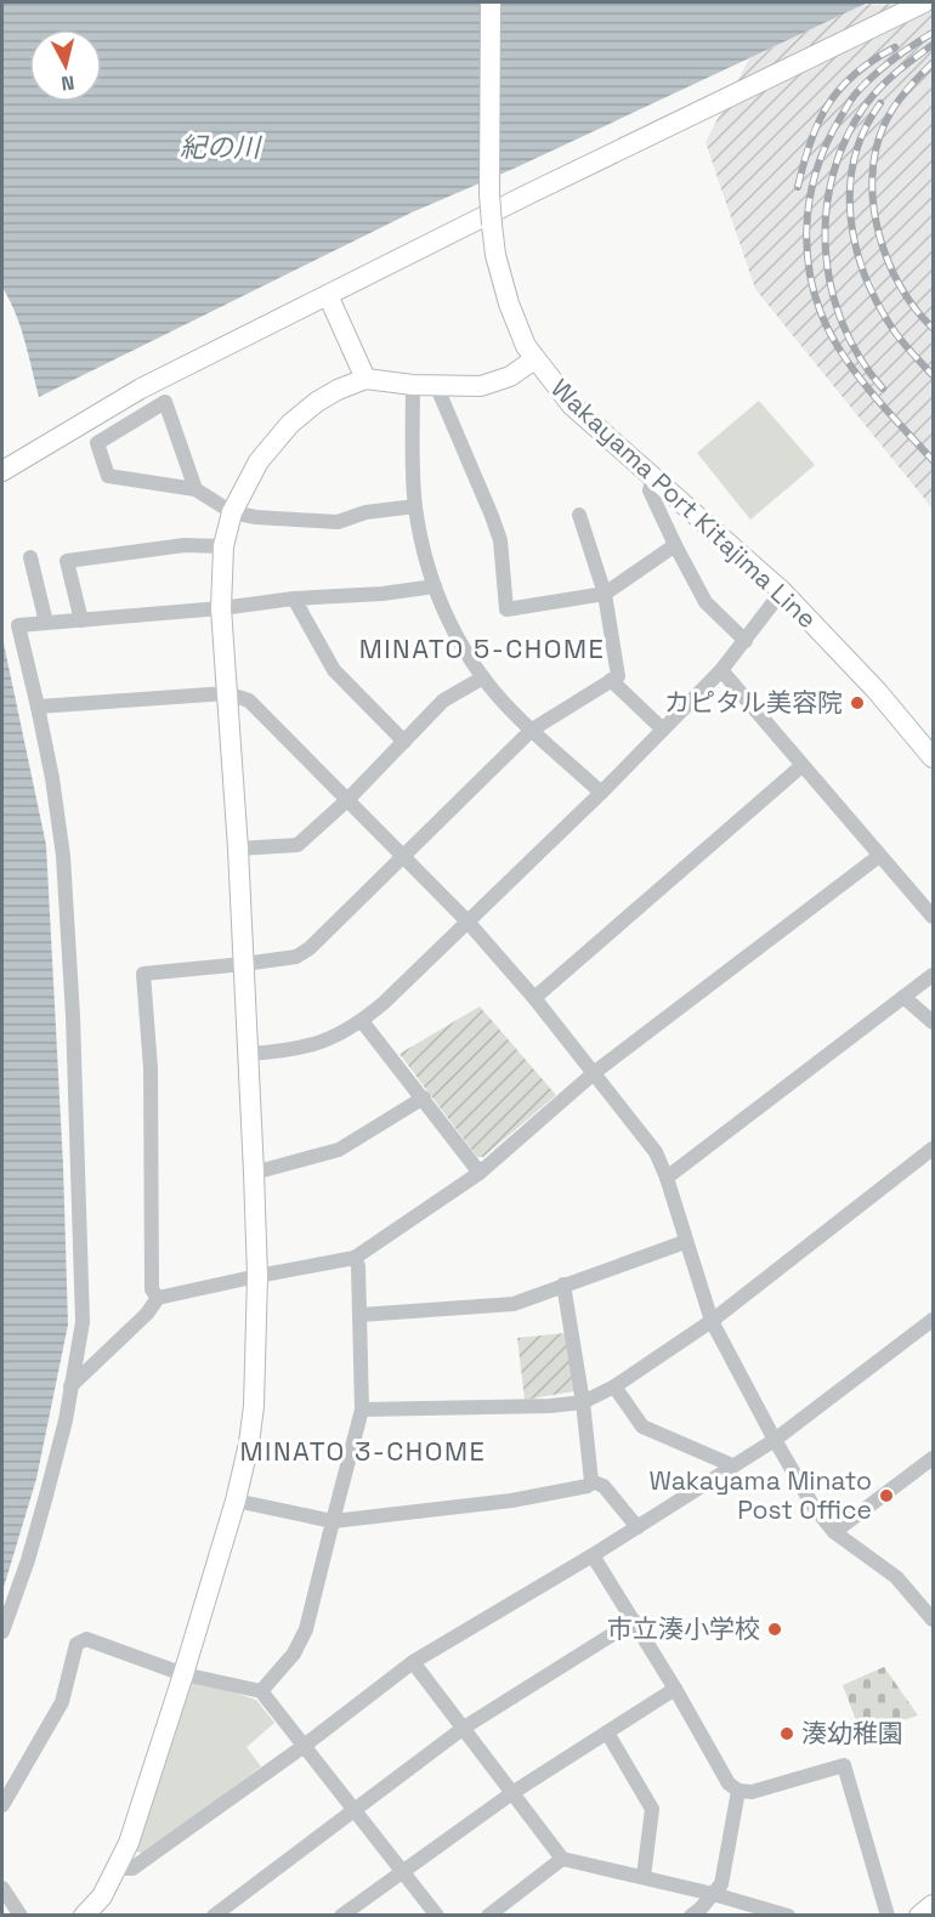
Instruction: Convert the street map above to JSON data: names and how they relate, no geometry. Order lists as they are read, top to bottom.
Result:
{
  "streets": {
    "street": ["Wakayama Port Kitajima Line"]
  },
  "districts": ["MINATO 5-CHOME", "MINATO 3-CHOME"],
  "water": ["紀の川"],
  "places": [
    "カピタル美容院",
    "Wakayama Minato Post Office",
    "市立湊小学校",
    "湊幼稚園"
  ],
  "north": "bottom"
}
